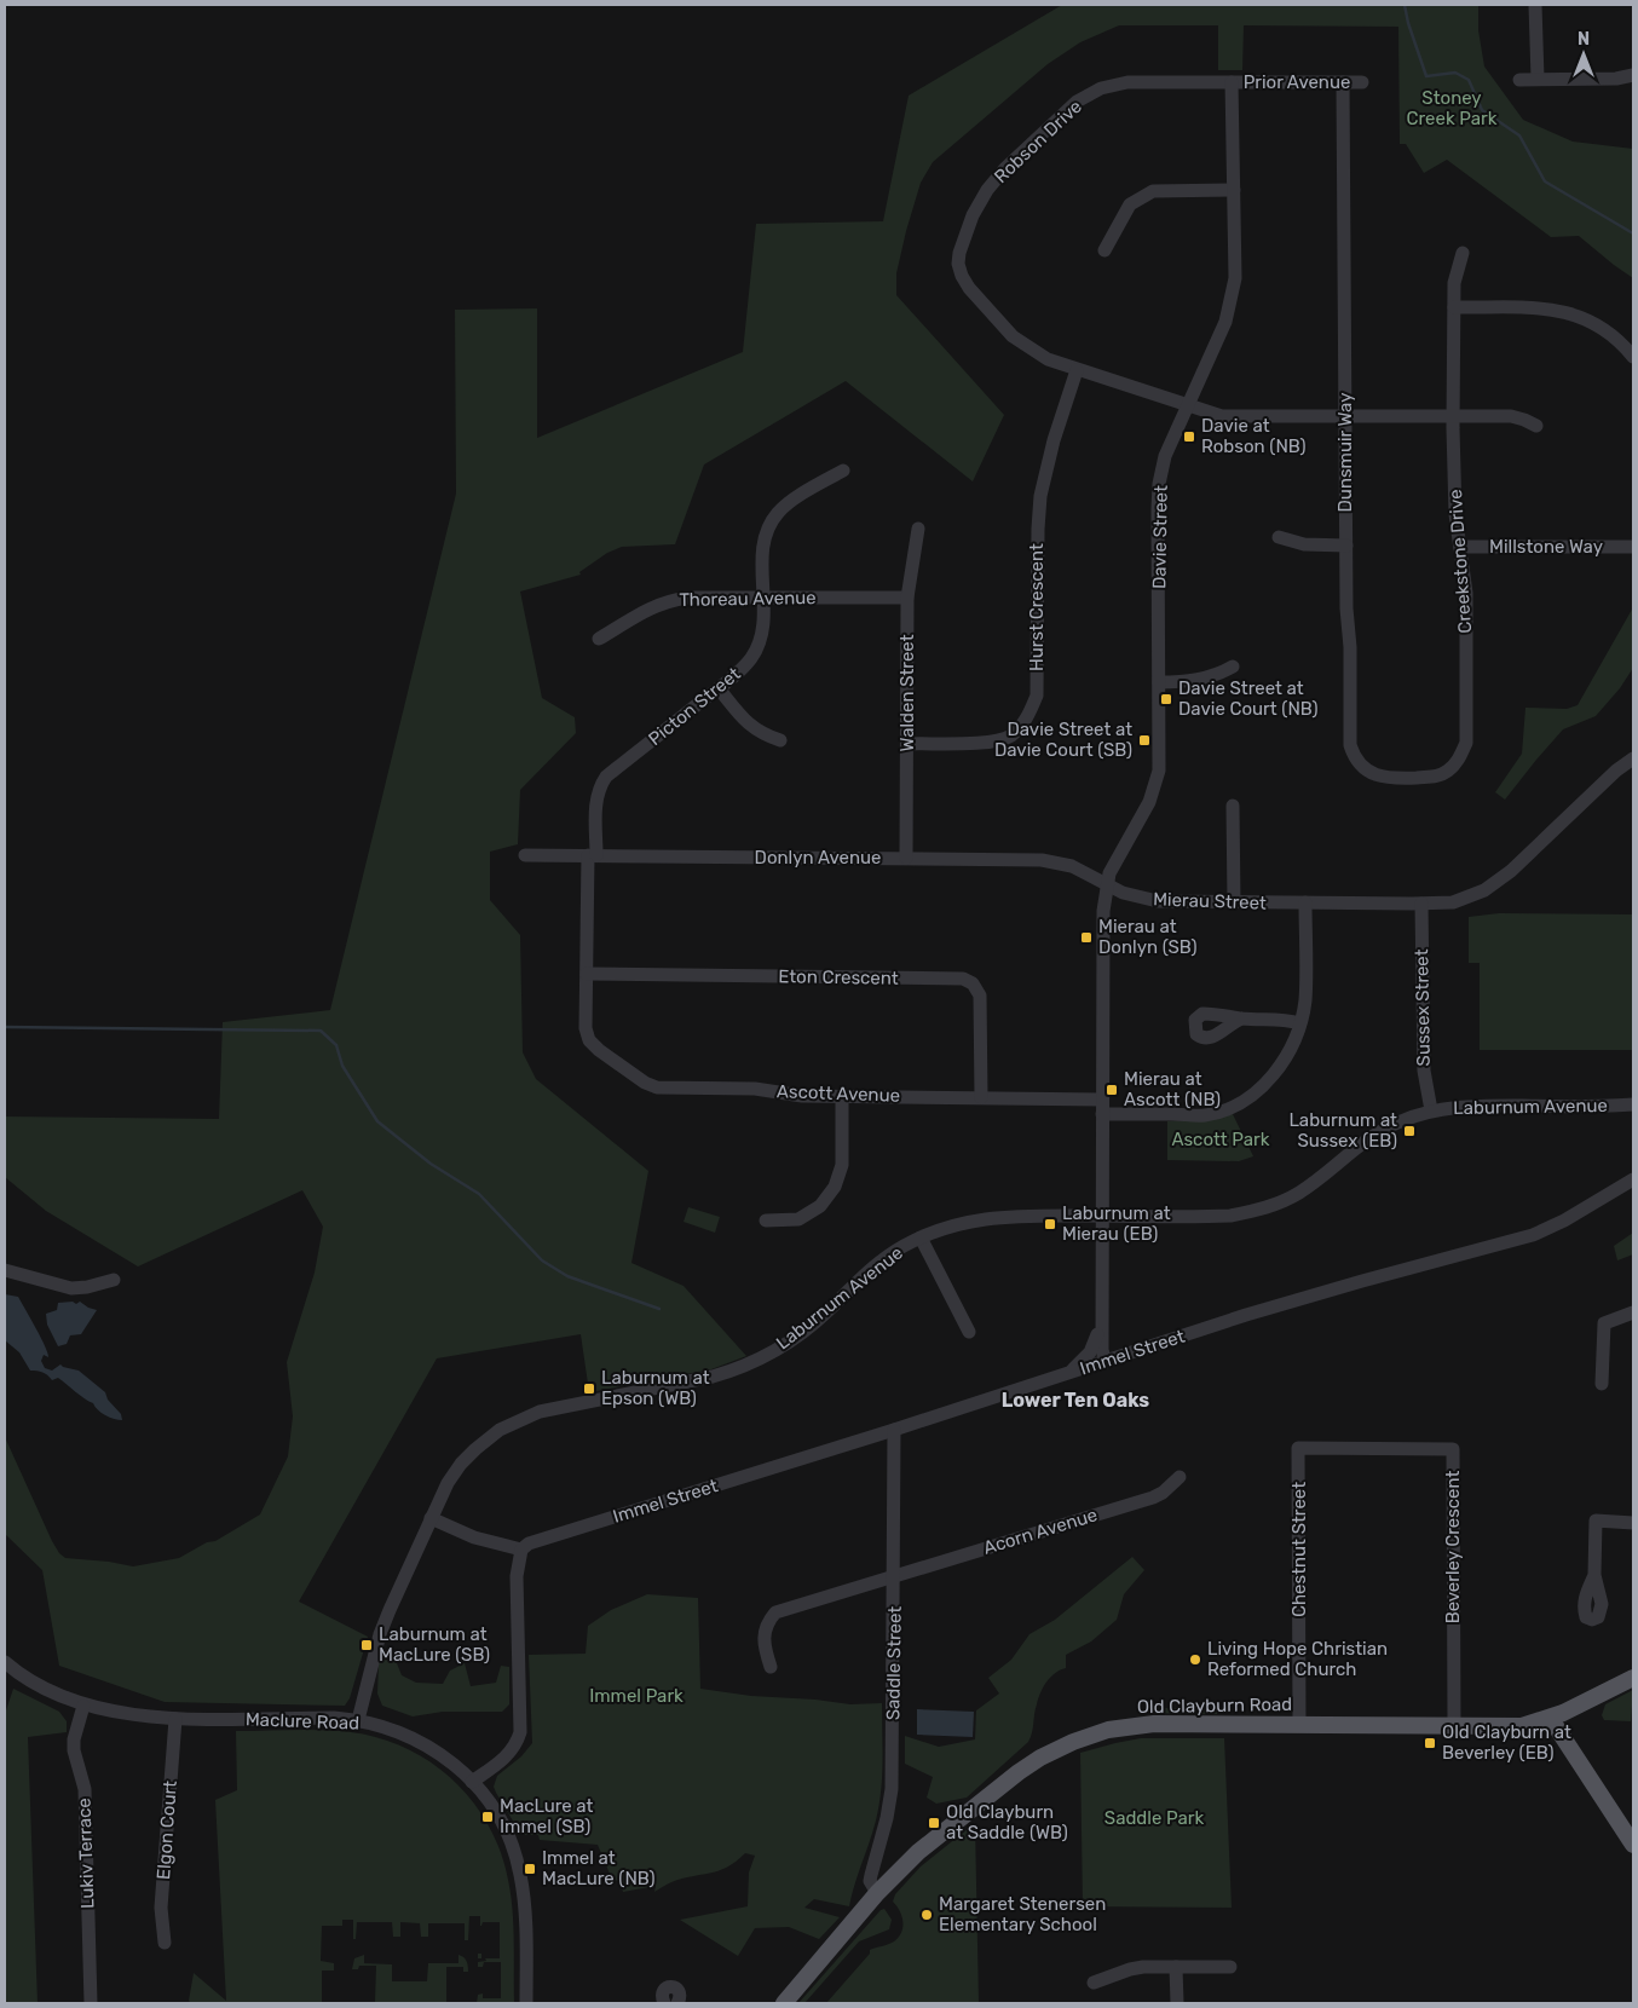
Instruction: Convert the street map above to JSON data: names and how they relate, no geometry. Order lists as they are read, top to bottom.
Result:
{
  "streets": {
    "main road": ["Old Clayburn Road"],
    "street": [
      "Prior Avenue",
      "Robson Drive",
      "Dunsmuir Way",
      "Davie Street",
      "Millstone Way",
      "Creekstone Drive",
      "Thoreau Avenue",
      "Hurst Crescent",
      "Walden Street",
      "Picton Street",
      "Donlyn Avenue",
      "Mierau Street",
      "Eton Crescent",
      "Sussex Street",
      "Ascott Avenue",
      "Laburnum Avenue",
      "Immel Street",
      "Acorn Avenue",
      "Beverley Crescent",
      "Chestnut Street",
      "Saddle Street",
      "Maclure Road",
      "Elgon Court",
      "Lukiv Terrace"
    ]
  },
  "crossings": [
    ["Prior Avenue", "Robson Drive"],
    ["Prior Avenue", "Dunsmuir Way"],
    ["Prior Avenue", "Davie Street"],
    ["Robson Drive", "Dunsmuir Way"],
    ["Robson Drive", "Davie Street"],
    ["Robson Drive", "Creekstone Drive"],
    ["Robson Drive", "Hurst Crescent"],
    ["Dunsmuir Way", "Creekstone Drive"],
    ["Davie Street", "Donlyn Avenue"],
    ["Davie Street", "Mierau Street"],
    ["Millstone Way", "Creekstone Drive"],
    ["Thoreau Avenue", "Walden Street"],
    ["Thoreau Avenue", "Picton Street"],
    ["Hurst Crescent", "Walden Street"],
    ["Walden Street", "Donlyn Avenue"],
    ["Picton Street", "Donlyn Avenue"],
    ["Picton Street", "Eton Crescent"],
    ["Picton Street", "Ascott Avenue"],
    ["Donlyn Avenue", "Mierau Street"],
    ["Mierau Street", "Sussex Street"],
    ["Mierau Street", "Ascott Avenue"],
    ["Eton Crescent", "Ascott Avenue"],
    ["Sussex Street", "Laburnum Avenue"],
    ["Laburnum Avenue", "Maclure Road"],
    ["Immel Street", "Saddle Street"],
    ["Acorn Avenue", "Saddle Street"],
    ["Beverley Crescent", "Chestnut Street"],
    ["Beverley Crescent", "Old Clayburn Road"],
    ["Chestnut Street", "Old Clayburn Road"],
    ["Saddle Street", "Old Clayburn Road"],
    ["Maclure Road", "Elgon Court"],
    ["Maclure Road", "Lukiv Terrace"]
  ],
  "districts": ["Lower Ten Oaks"],
  "parks": [
    "Stoney Creek Park",
    "Ascott Park",
    "Immel Park",
    "Saddle Park"
  ],
  "places": {
    "transit": [
      "Davie at Robson (NB)",
      "Davie Street at Davie Court (NB)",
      "Davie Street at Davie Court (SB)",
      "Mierau at Donlyn (SB)",
      "Mierau at Ascott (NB)",
      "Laburnum at Sussex (EB)",
      "Laburnum at Mierau (EB)",
      "Laburnum at Epson (WB)",
      "Laburnum at MacLure (SB)",
      "Old Clayburn at Beverley (EB)",
      "MacLure at Immel (SB)",
      "Old Clayburn at Saddle (WB)",
      "Immel at MacLure (NB)"
    ],
    "other": ["Living Hope Christian Reformed Church", "Margaret Stenersen Elementary School"]
  },
  "north": "top"
}
